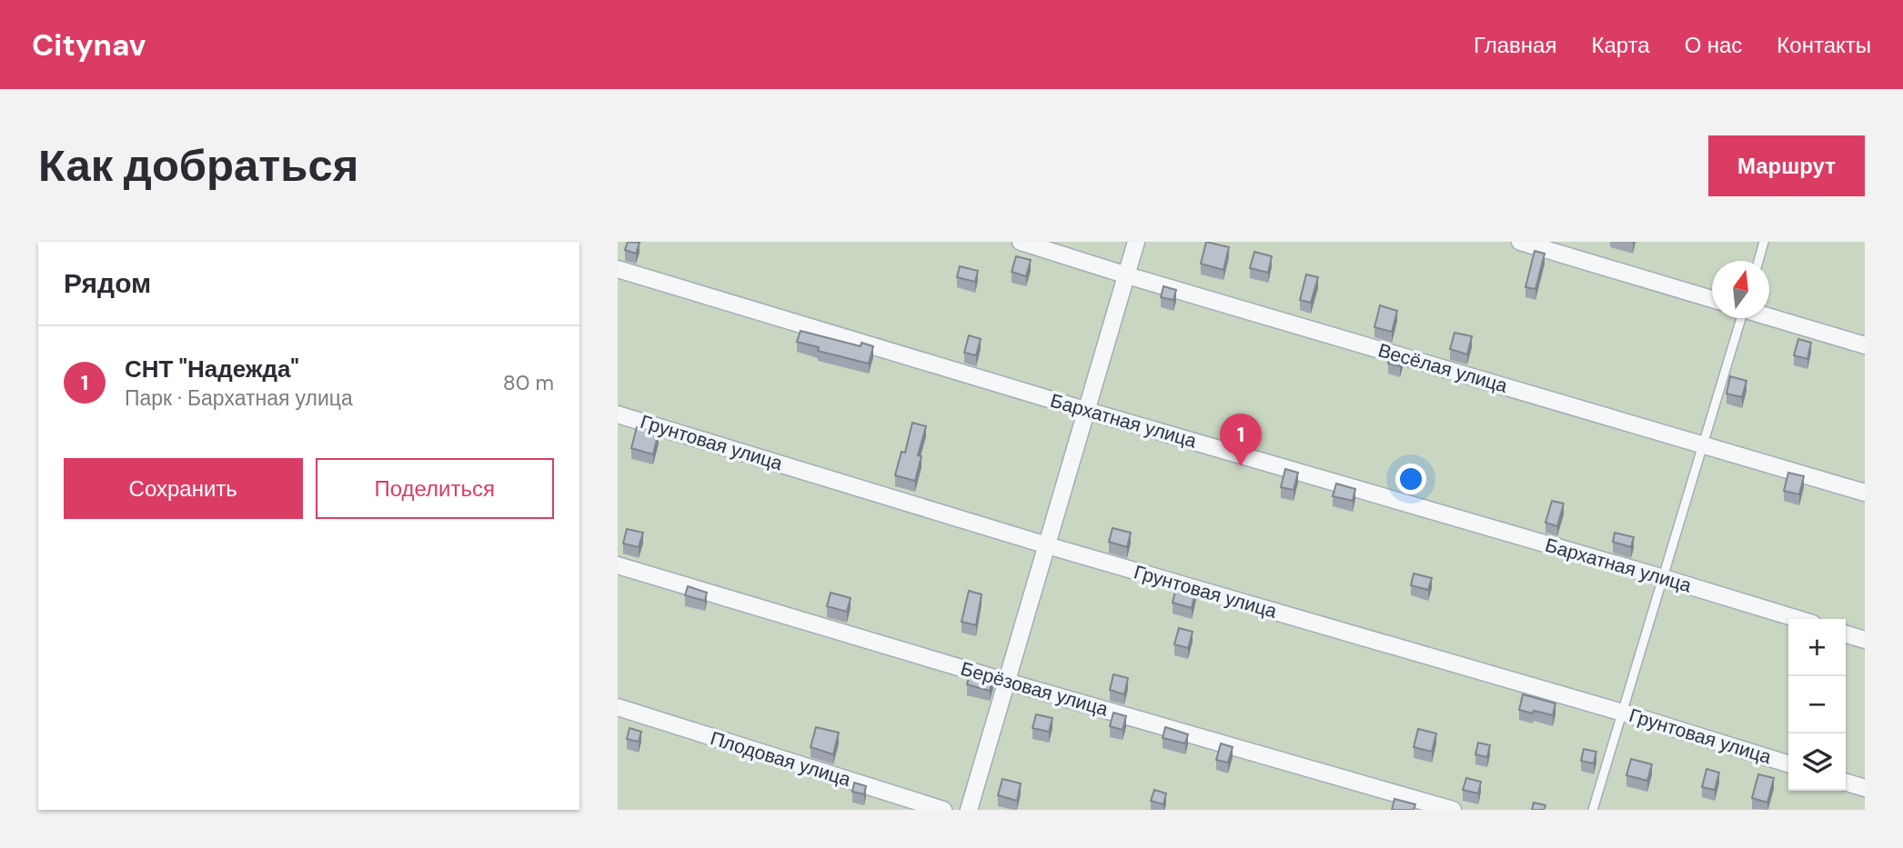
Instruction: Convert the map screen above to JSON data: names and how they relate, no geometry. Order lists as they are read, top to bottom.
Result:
{
  "streets": {
    "street": [
      "Весёлая улица",
      "Бархатная улица",
      "Грунтовая улица",
      "Берёзовая улица",
      "Плодовая улица"
    ]
  },
  "north": "top",
  "page": {
    "header": "Citynav",
    "nav": [
      "Главная",
      "Карта",
      "О нас",
      "Контакты"
    ],
    "buttons": [
      "Маршрут",
      ["Сохранить", "Поделиться"]
    ],
    "title": "Как добраться",
    "heading": "Рядом",
    "list": [
      {
        "mark": "1",
        "name": "СНТ \"Надежда\"",
        "note": "Парк · Бархатная улица",
        "value": "80 m"
      }
    ],
    "pins": "1",
    "map_buttons": ["+", "−"]
  }
}
